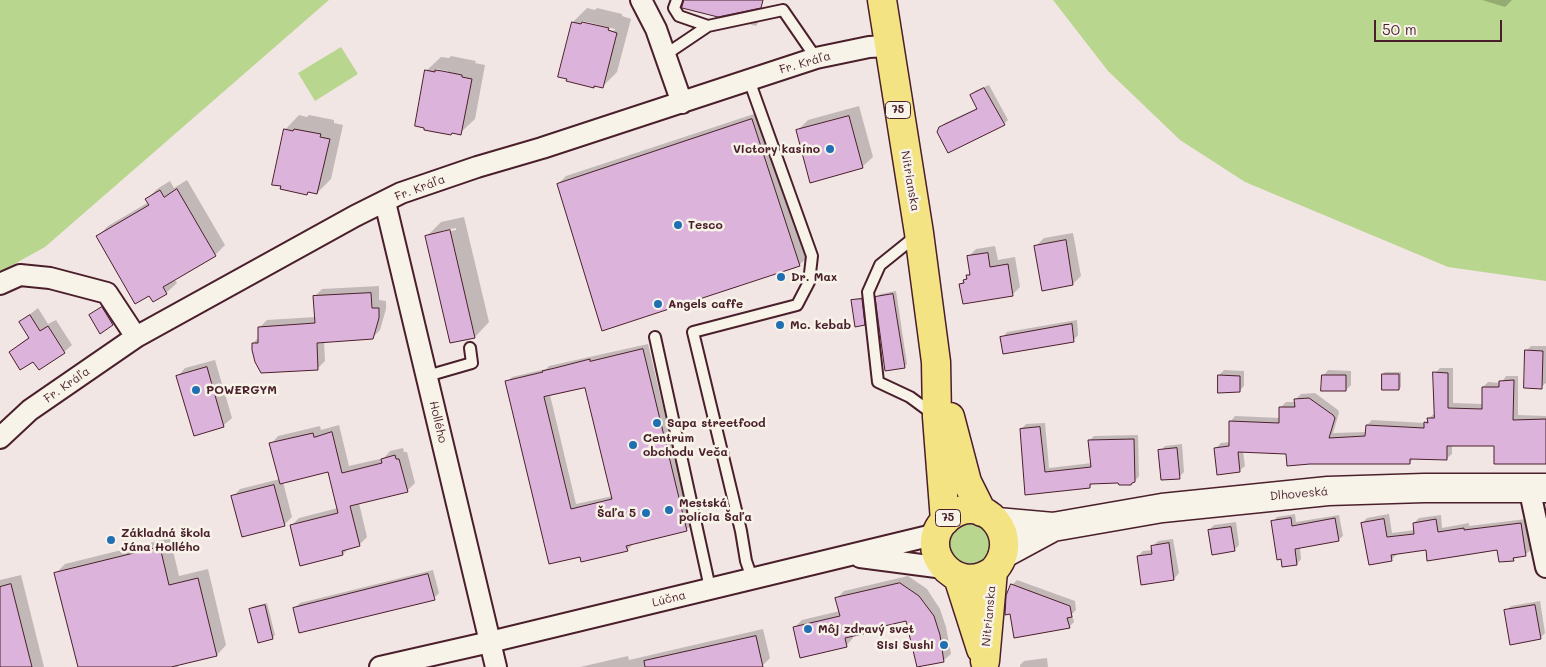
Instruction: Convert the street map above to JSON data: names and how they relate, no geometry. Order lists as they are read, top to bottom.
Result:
{
  "streets": {
    "main road": ["75", "Nitrianska", "Dlhoveská"],
    "street": ["Fr. Kráľa", "Hollého", "Lúčna"]
  },
  "crossings": [
    ["Fr. Kráľa", "Nitrianska"],
    ["Fr. Kráľa", "Hollého"],
    ["75", "Nitrianska"],
    ["75", "Dlhoveská"],
    ["75", "Lúčna"],
    ["Nitrianska", "Dlhoveská"],
    ["Nitrianska", "Lúčna"],
    ["Hollého", "Lúčna"],
    ["Dlhoveská", "Lúčna"]
  ],
  "places": [
    "Victory kasíno",
    "Tesco",
    "Dr. Max",
    "Angels caffe",
    "Mc. kebab",
    "POWERGYM",
    "Sapa streetfood",
    "Centrum obchodu Veča",
    "Mestská polícia Šaľa",
    "Šaľa 5",
    "Základná škola Jána Hollého",
    "Môj zdravý svet",
    "Sisi Sushi"
  ],
  "scale_bar": "50 m"
}
